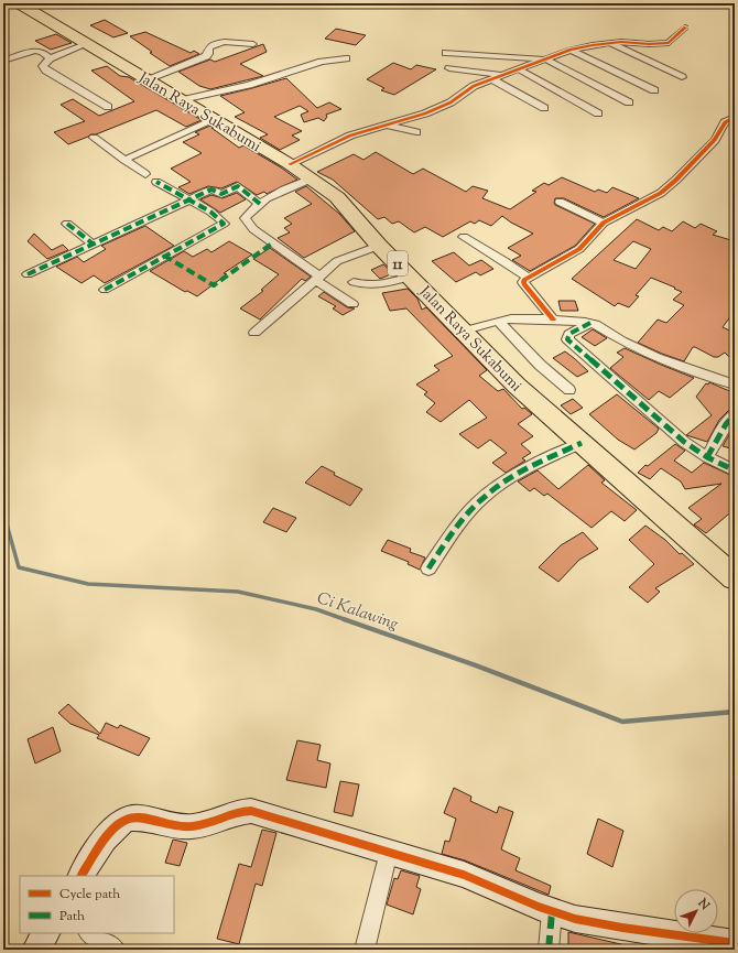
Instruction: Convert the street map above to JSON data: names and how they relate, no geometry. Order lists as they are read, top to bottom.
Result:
{
  "streets": {
    "highway": ["Jalan Raya Sukabumi", "11"]
  },
  "water": ["Ci Kalawing"],
  "legend": ["Cycle path", "Path"],
  "north": "top right"
}
